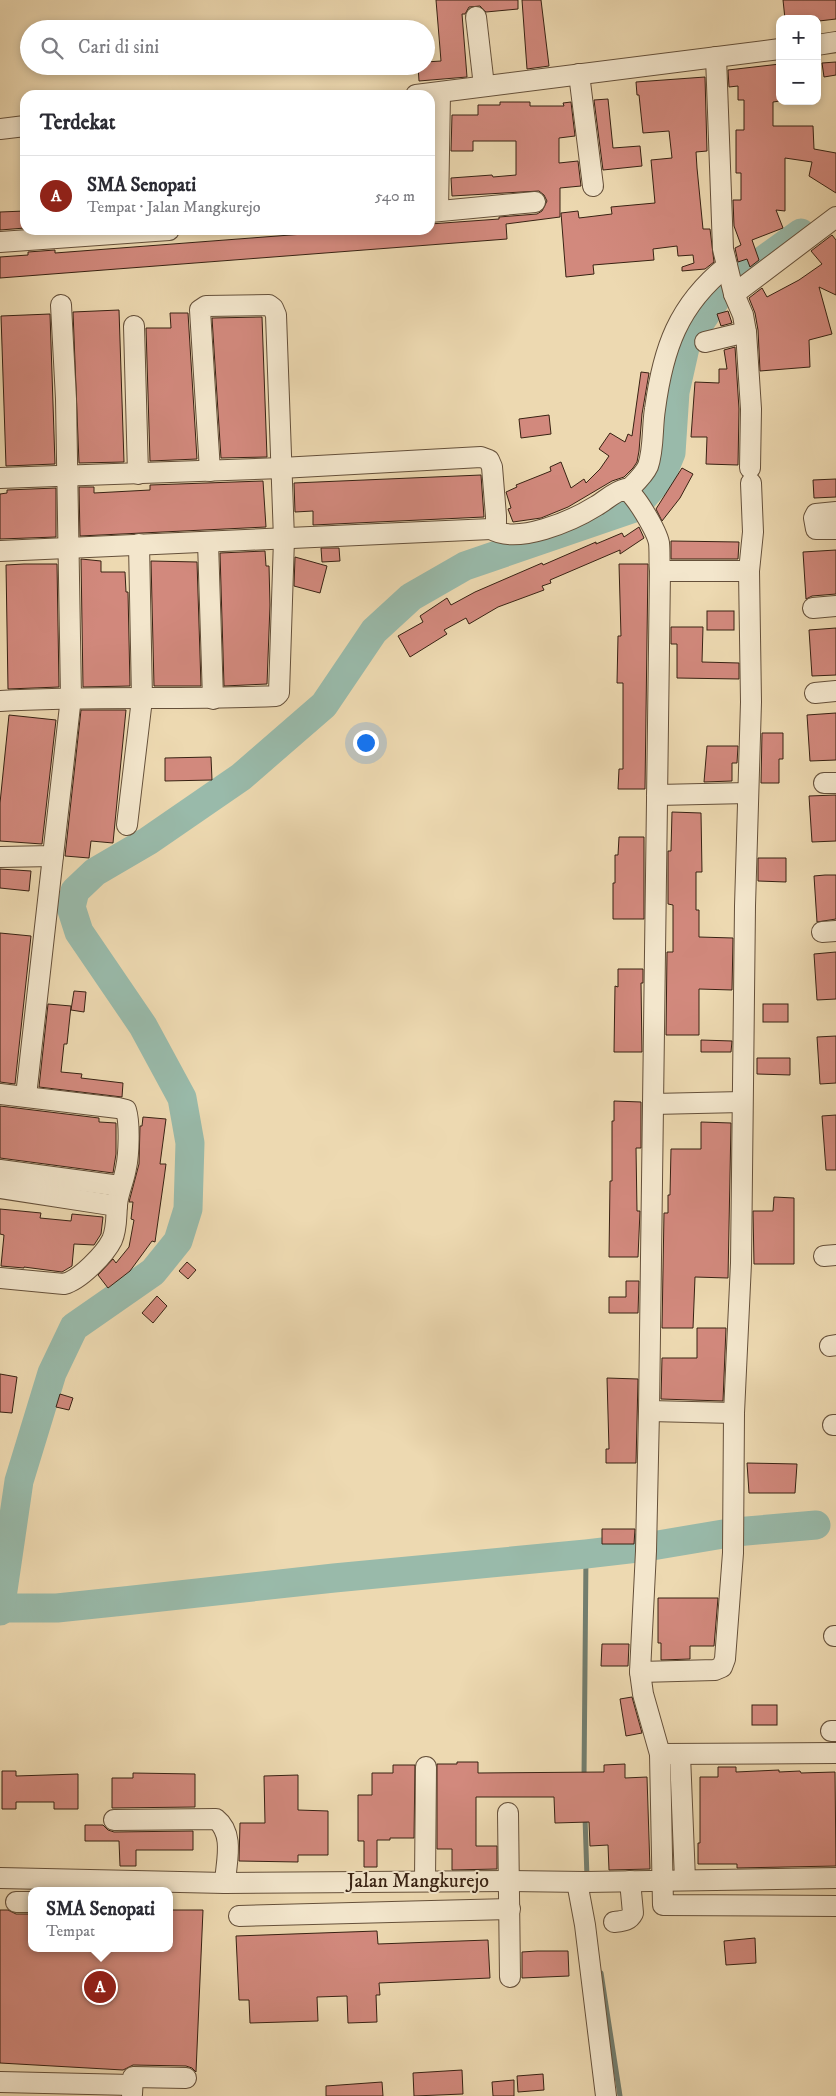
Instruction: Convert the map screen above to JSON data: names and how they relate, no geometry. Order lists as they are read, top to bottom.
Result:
{
  "streets": {
    "street": ["Jalan Mangkurejo"]
  },
  "page": {
    "map_buttons": ["+", "−"],
    "search": "Cari di sini",
    "heading": "Terdekat",
    "list": [
      {
        "mark": "A",
        "name": "SMA Senopati",
        "note": "Tempat · Jalan Mangkurejo",
        "value": "540 m"
      }
    ],
    "popup": ["SMA Senopati", "Tempat"],
    "pins": "A"
  }
}
